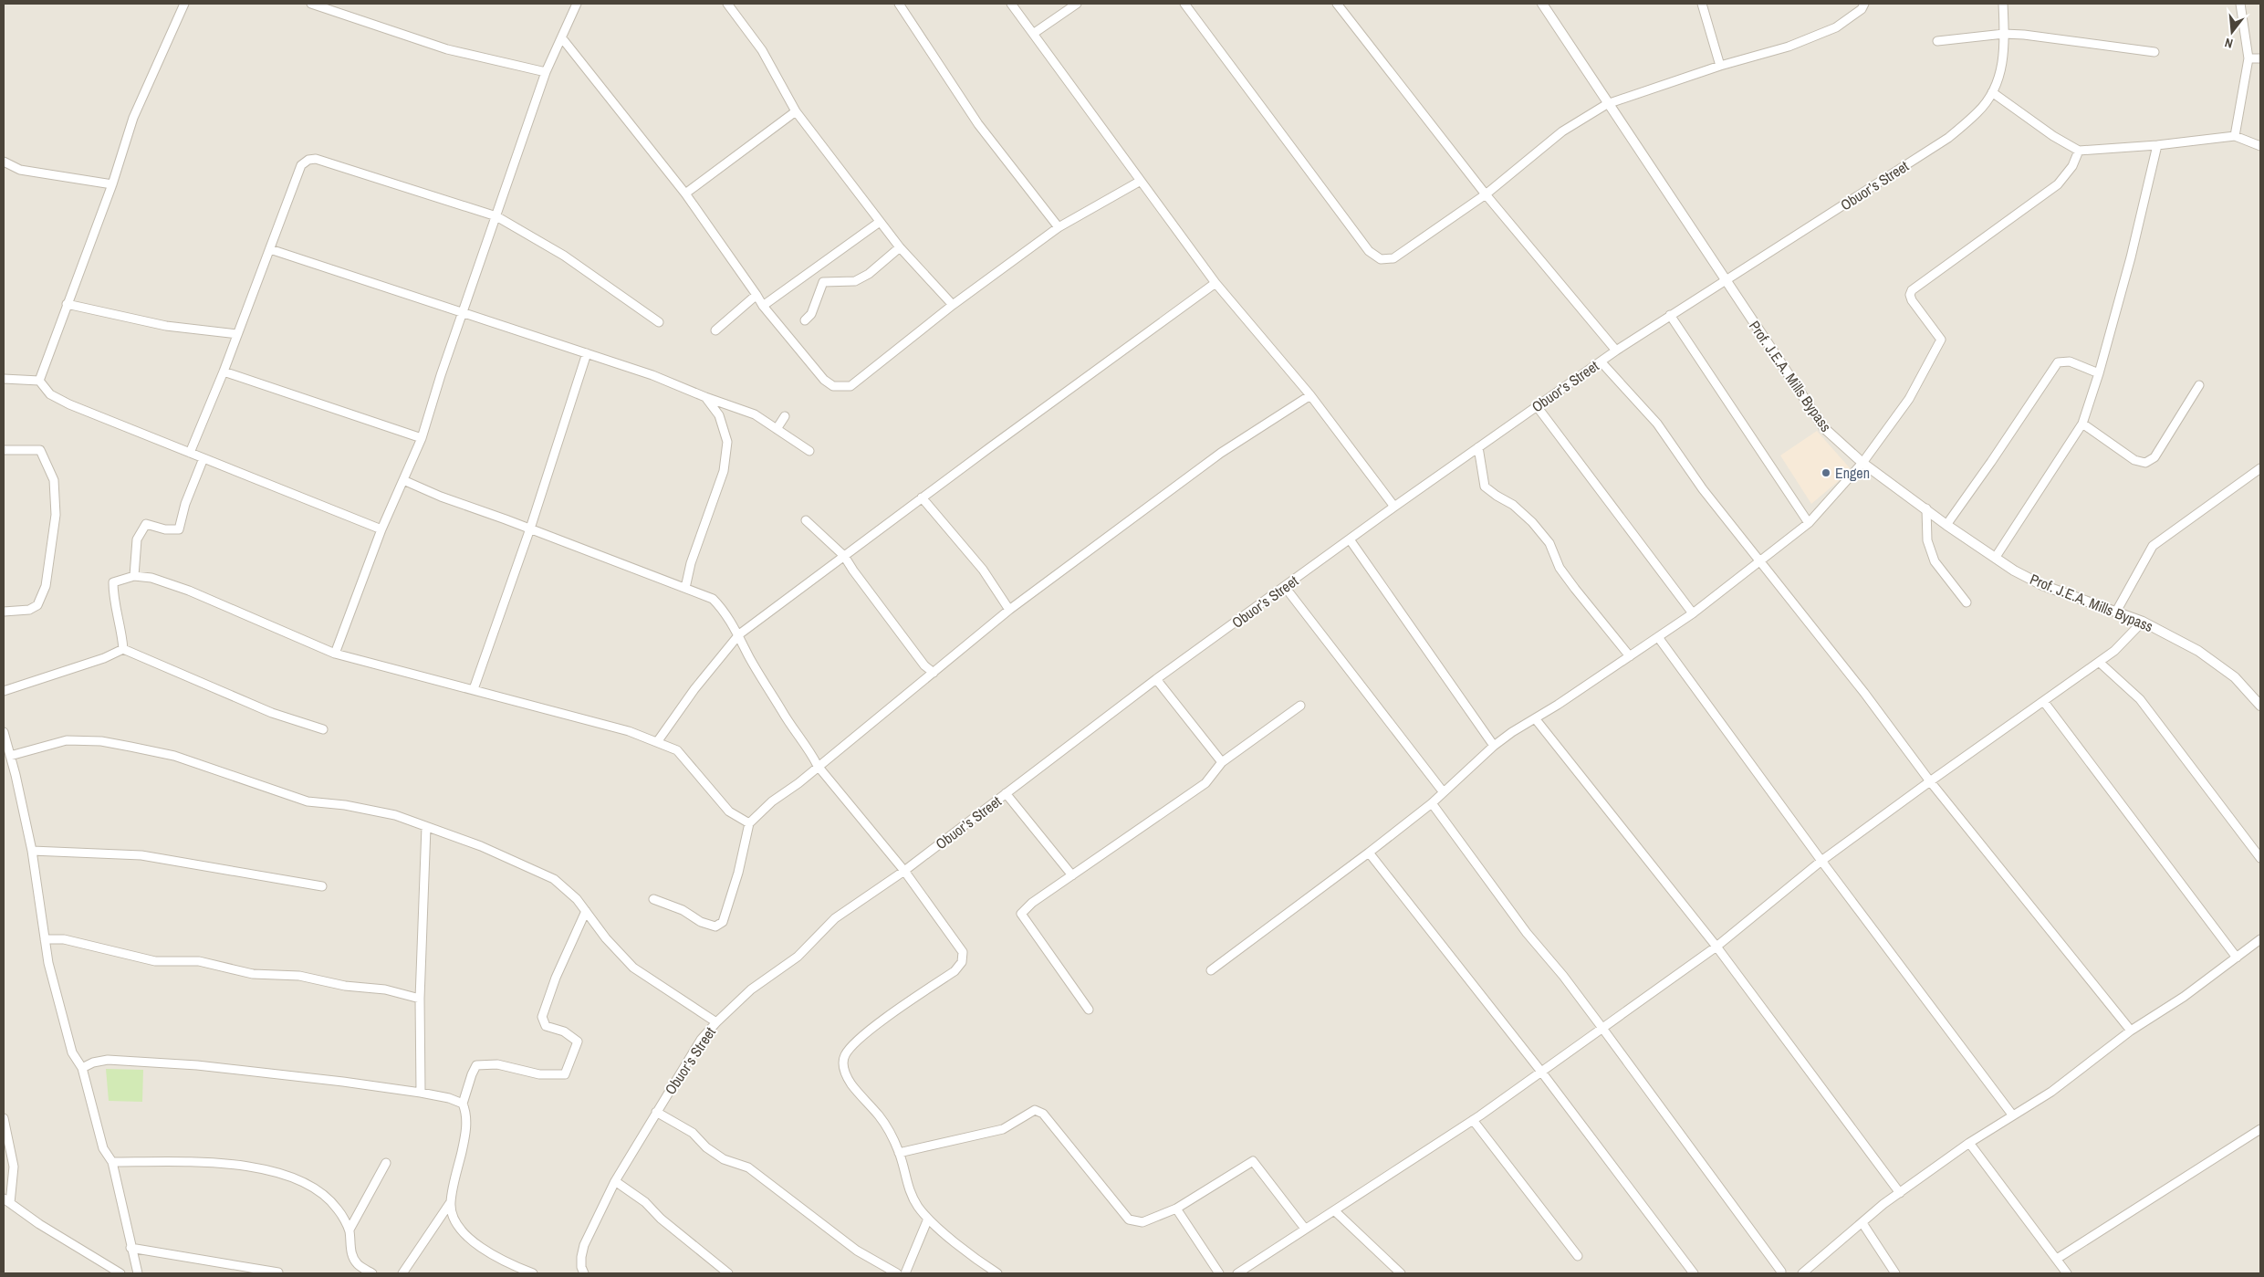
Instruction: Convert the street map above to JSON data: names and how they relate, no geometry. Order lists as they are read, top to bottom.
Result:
{
  "streets": {
    "street": ["Obuor’s Street", "Prof. J.E.A. Mills Bypass"]
  },
  "crossings": [
    ["Obuor’s Street", "Prof. J.E.A. Mills Bypass"]
  ],
  "places": ["Engen"],
  "north": "bottom"
}
